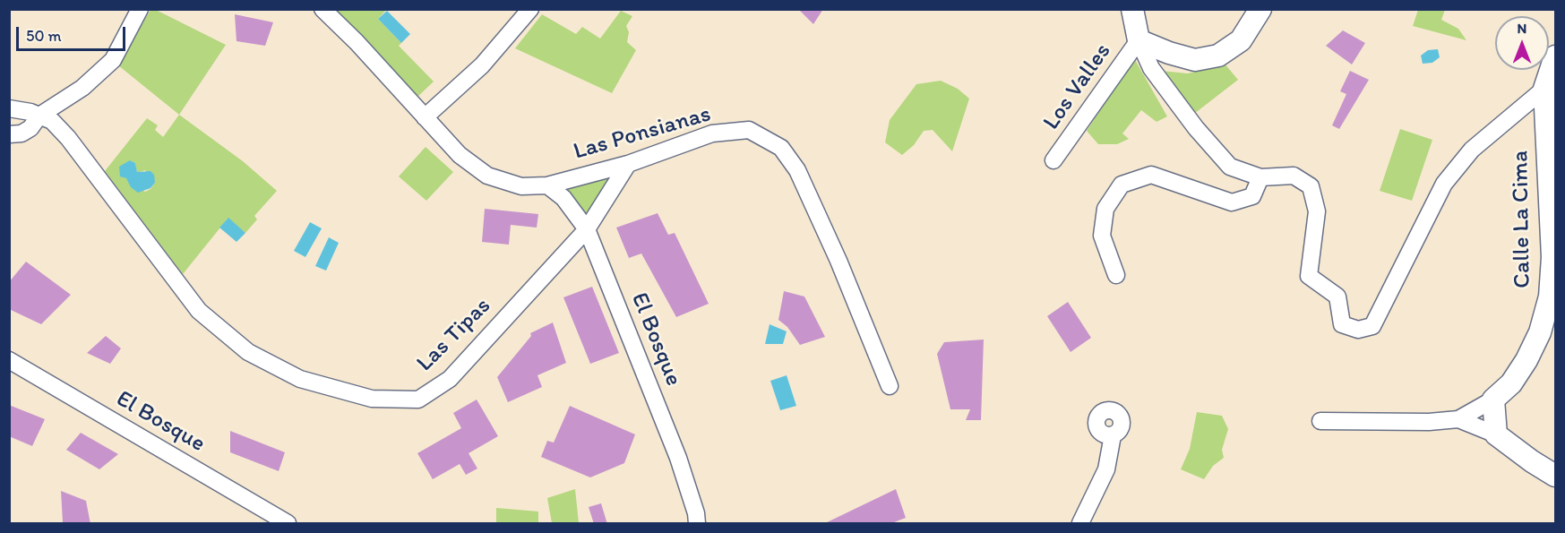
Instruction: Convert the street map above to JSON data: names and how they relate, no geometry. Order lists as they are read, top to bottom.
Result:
{
  "streets": {
    "street": [
      "Los Valles",
      "Las Ponsianas",
      "Calle La Cima",
      "Las Tipas",
      "El Bosque"
    ]
  },
  "crossings": [
    ["Las Ponsianas", "Las Tipas"],
    ["Las Ponsianas", "El Bosque"],
    ["Las Tipas", "El Bosque"]
  ],
  "scale_bar": "50 m",
  "north": "top"
}
